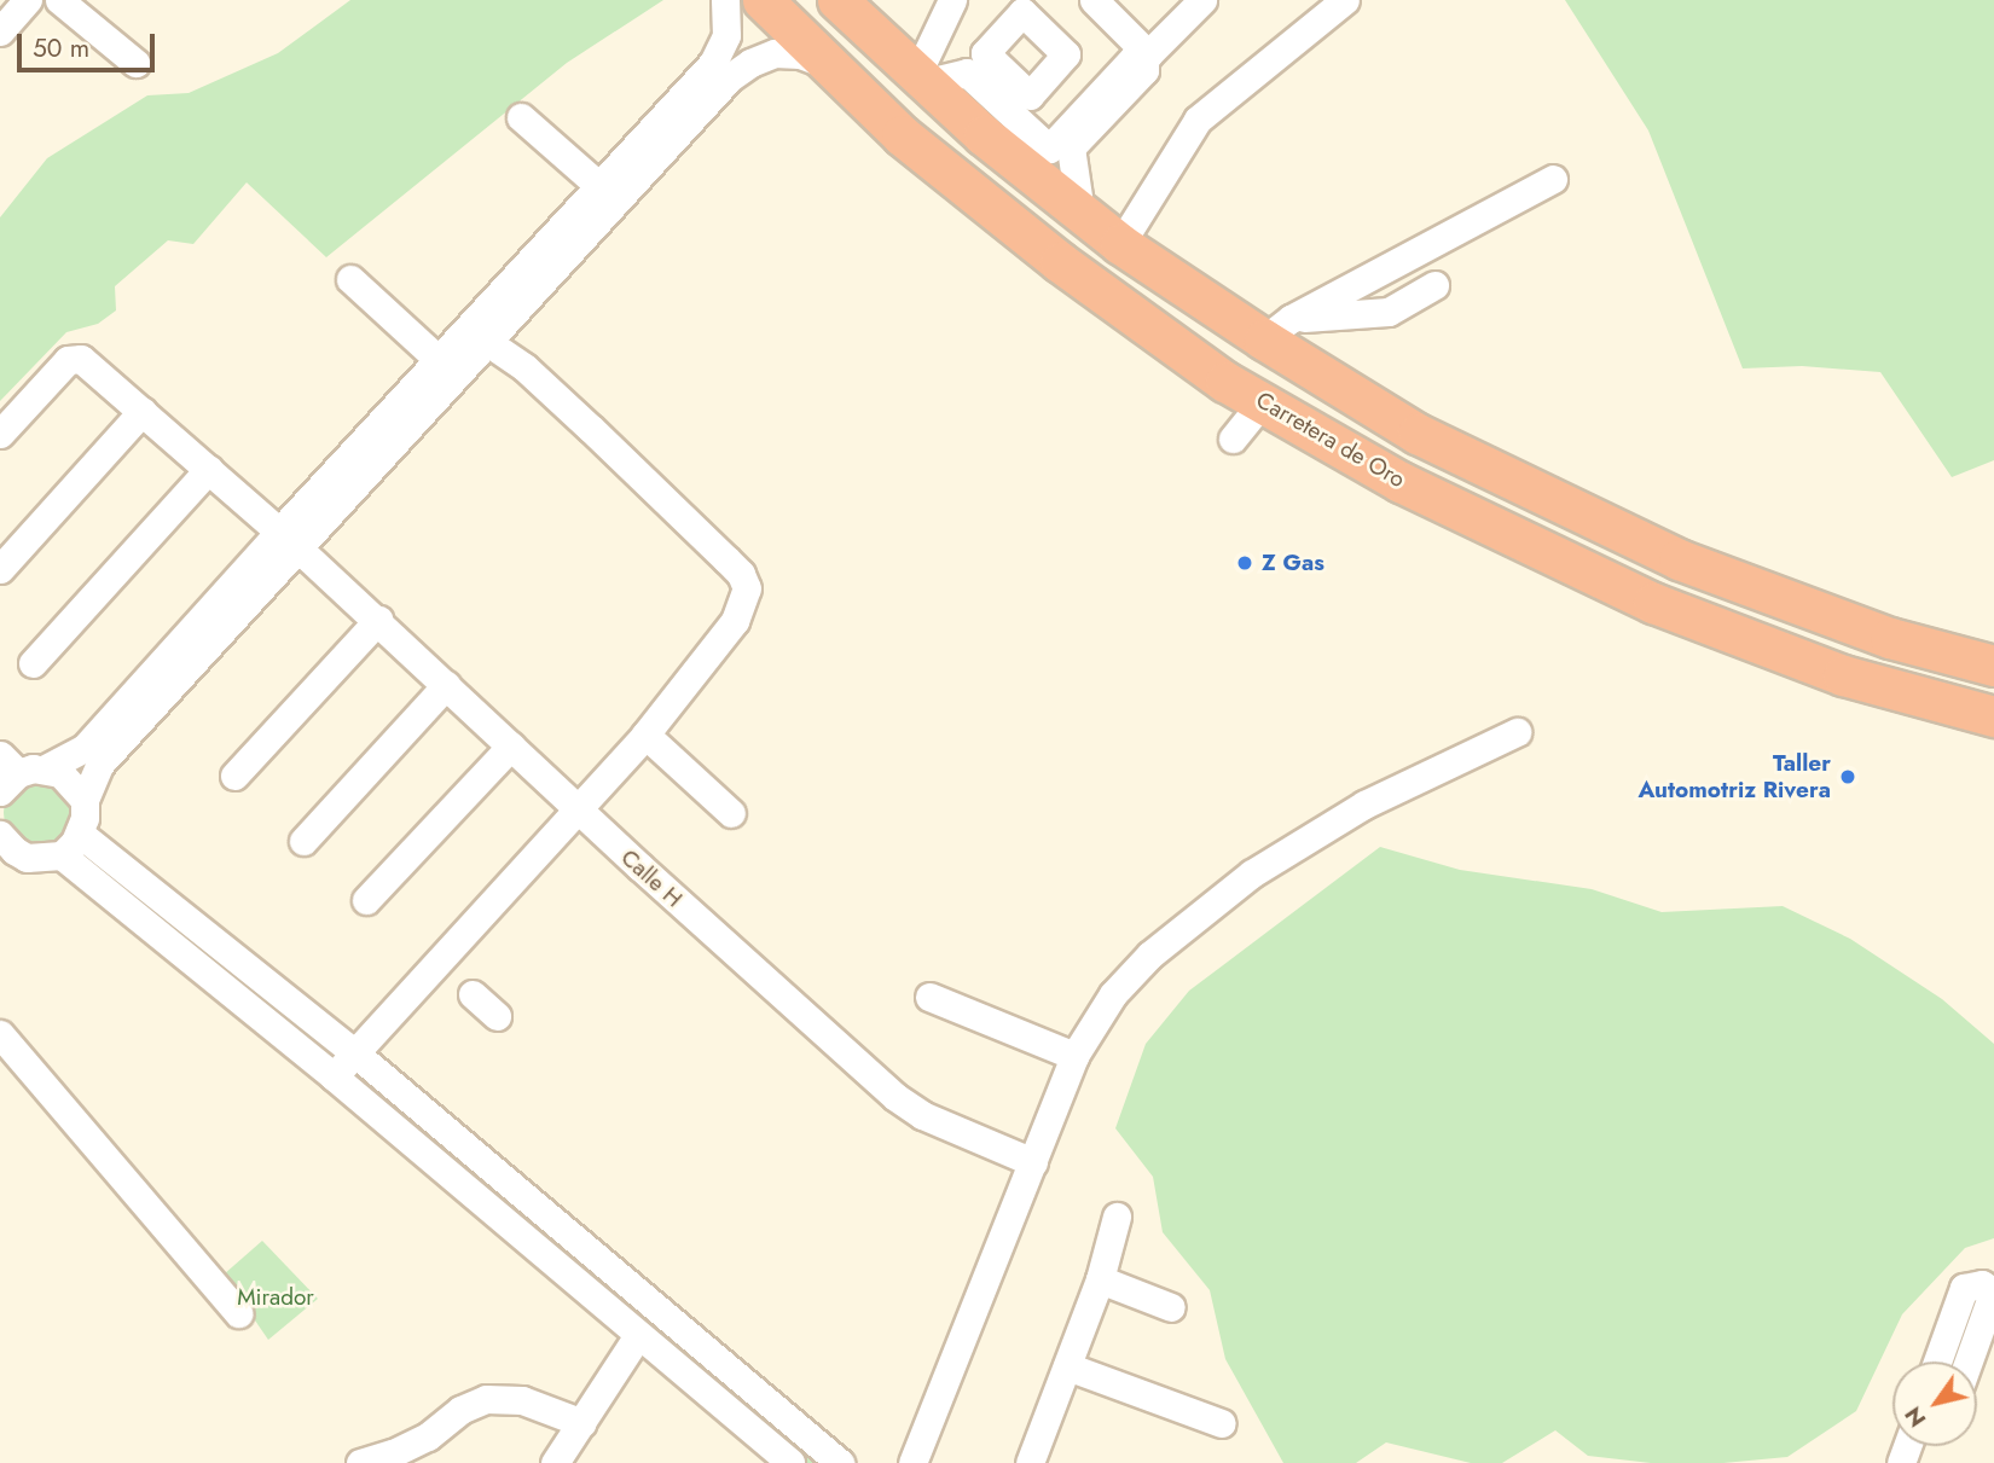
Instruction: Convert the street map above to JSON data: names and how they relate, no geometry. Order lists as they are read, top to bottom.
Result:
{
  "streets": {
    "highway": ["Carretera de Oro"],
    "street": ["Calle H"]
  },
  "parks": ["Mirador"],
  "places": ["Z Gas", "Taller Automotriz Rivera"],
  "scale_bar": "50 m",
  "north": "bottom left"
}
